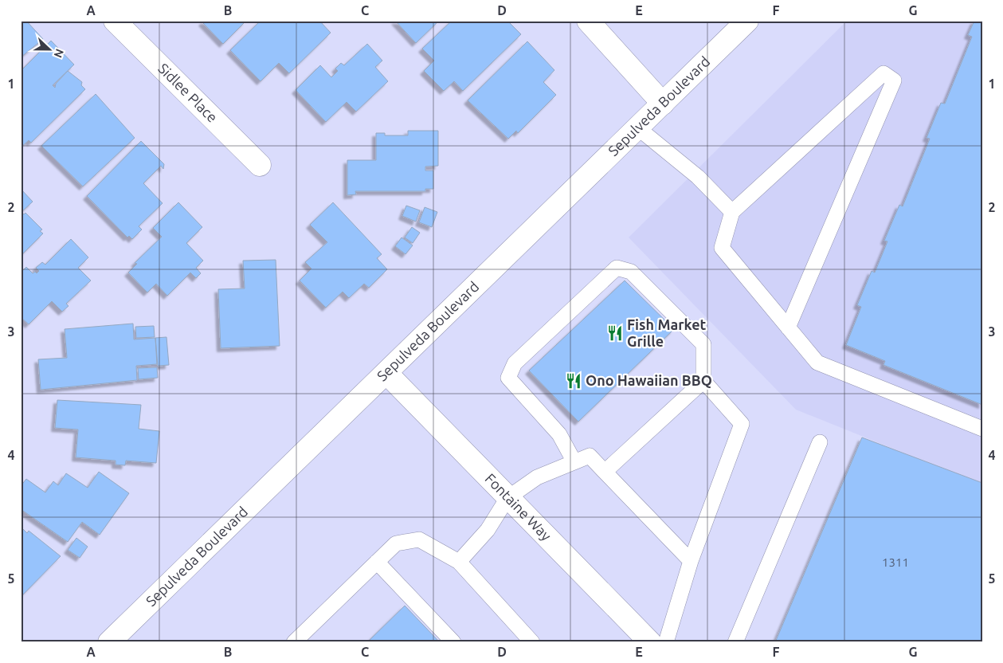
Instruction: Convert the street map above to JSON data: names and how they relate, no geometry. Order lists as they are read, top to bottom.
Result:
{
  "streets": {
    "main road": ["Sidlee Place", "Sepulveda Boulevard", "Fontaine Way"]
  },
  "crossings": [
    ["Sepulveda Boulevard", "Fontaine Way"]
  ],
  "places": {
    "restaurant": ["Fish Market Grille", "Ono Hawaiian BBQ"]
  },
  "house_numbers": ["1311"],
  "north": "right",
  "grid": {
    "columns": [
      "A",
      "B",
      "C",
      "D",
      "E",
      "F",
      "G"
    ],
    "rows": [
      "1",
      "2",
      "3",
      "4",
      "5"
    ]
  }
}
